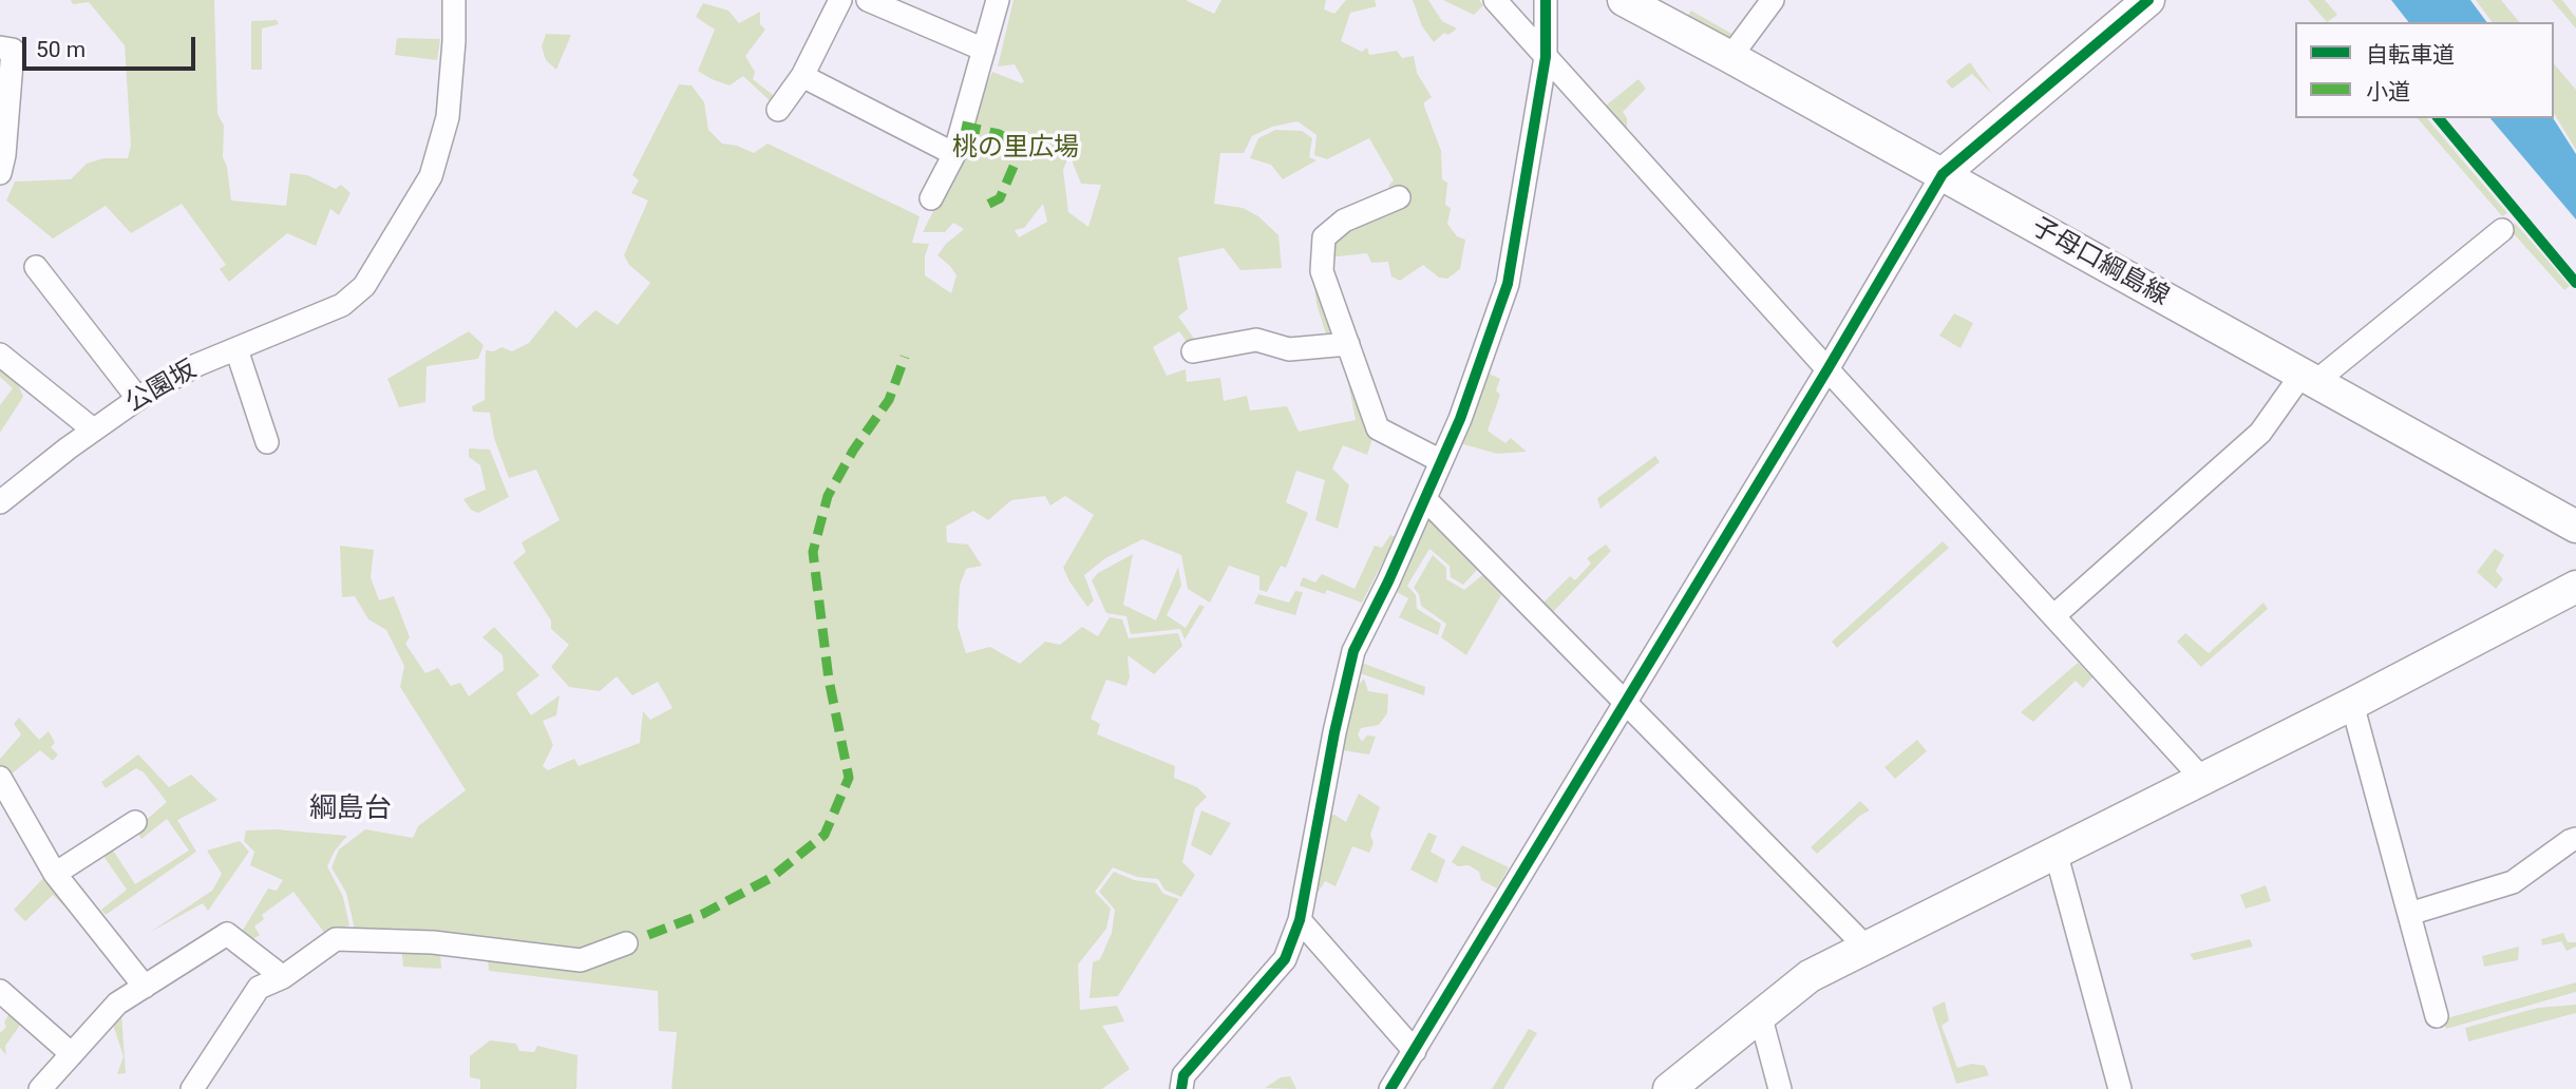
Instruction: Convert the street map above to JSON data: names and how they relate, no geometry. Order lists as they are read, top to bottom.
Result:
{
  "streets": {
    "street": ["子母口綱島線", "公園坂"]
  },
  "districts": ["綱島台"],
  "parks": ["桃の里広場"],
  "legend": ["自転車道", "小道"],
  "scale_bar": "50 m"
}
